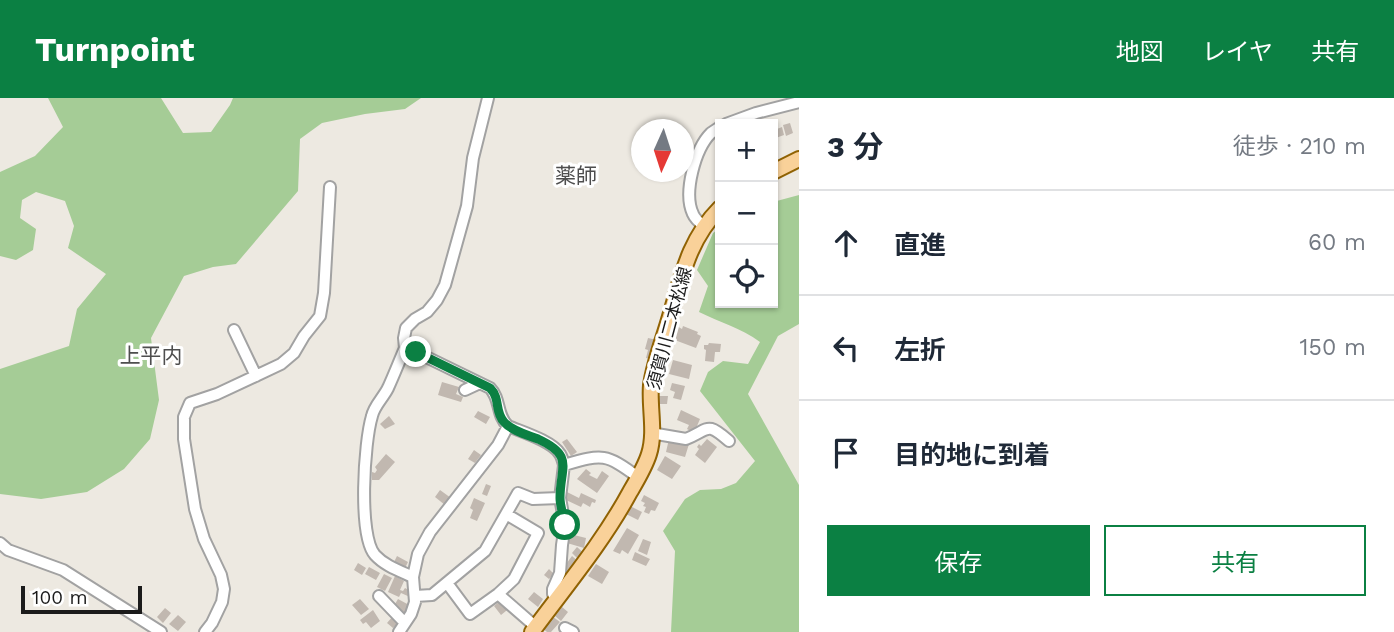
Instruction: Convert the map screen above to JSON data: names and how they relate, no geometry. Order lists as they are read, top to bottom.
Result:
{
  "streets": {
    "main road": ["須賀川二本松線"]
  },
  "districts": ["薬師", "上平内"],
  "scale_bar": "100 m",
  "north": "bottom",
  "page": {
    "header": "Turnpoint",
    "nav": ["地図", "レイヤ", "共有"],
    "heading": ["3 分", "徒歩 · 210 m"],
    "map_buttons": ["+", "−"],
    "list": [
      ["直進", "60 m"],
      ["左折", "150 m"],
      "目的地に到着"
    ],
    "buttons": ["保存", "共有"],
    "scale": "100 m"
  }
}
